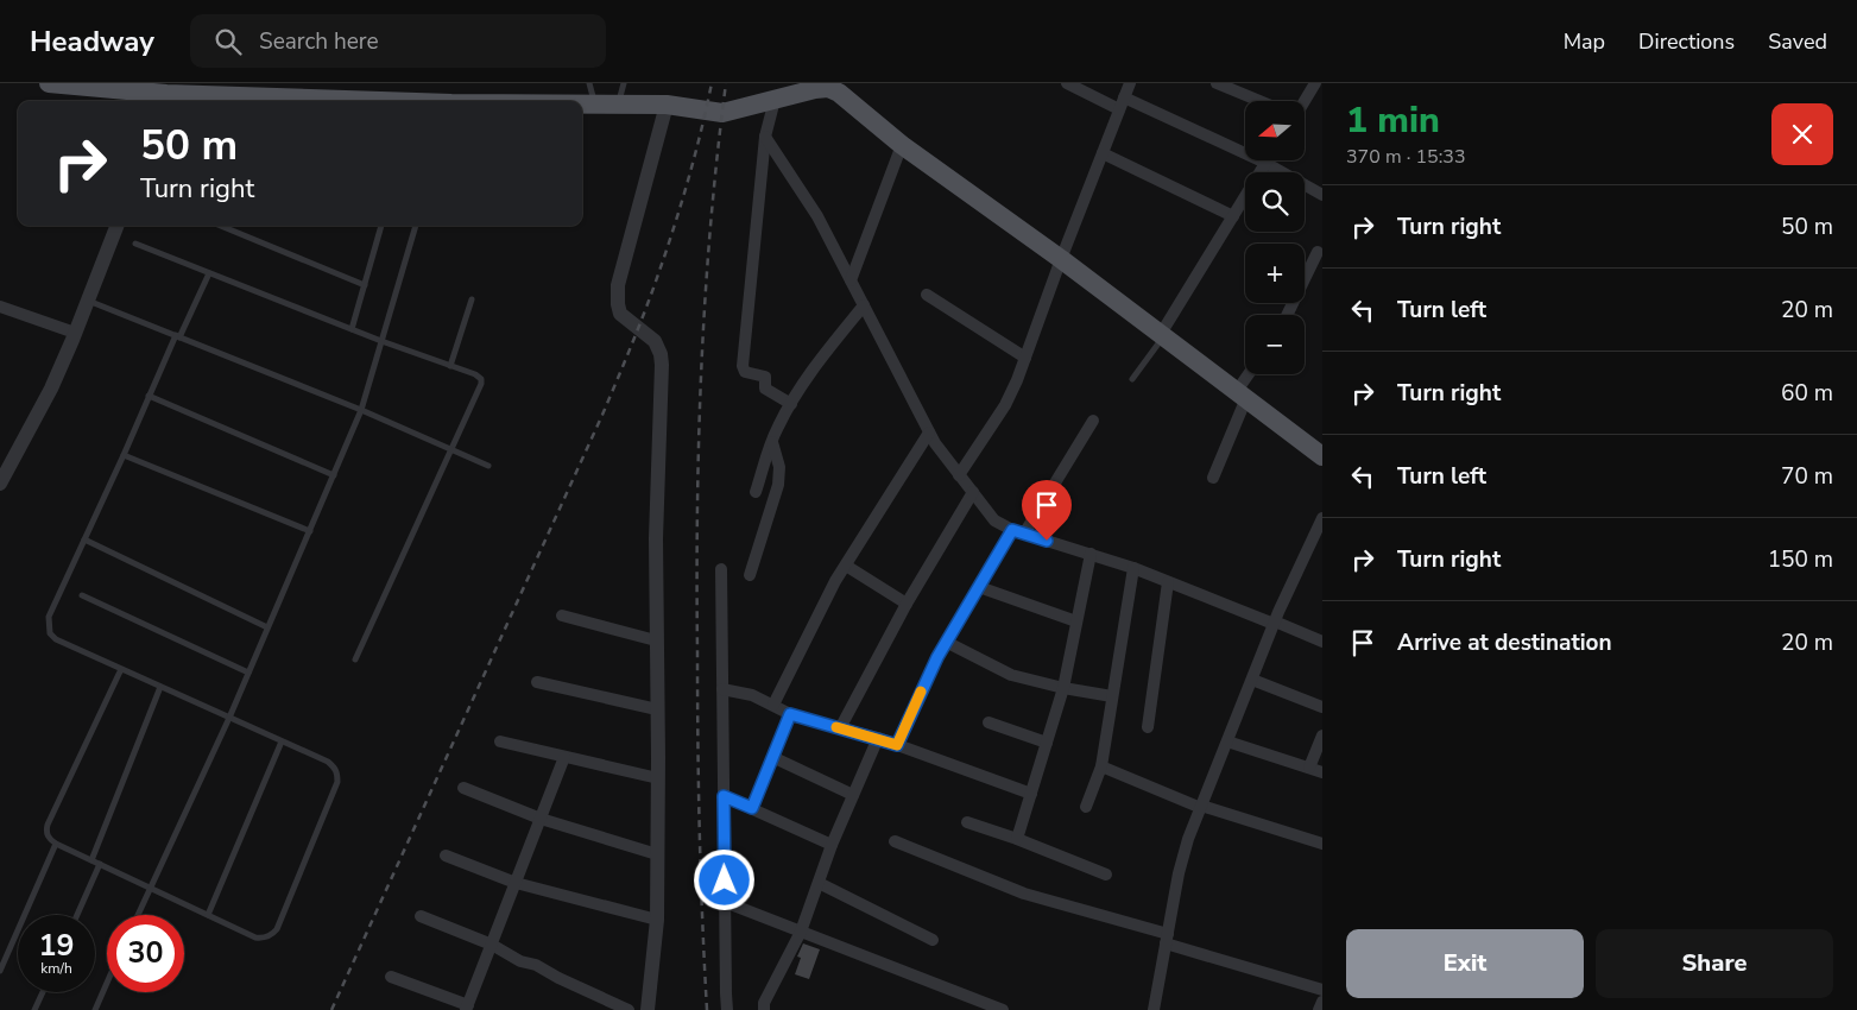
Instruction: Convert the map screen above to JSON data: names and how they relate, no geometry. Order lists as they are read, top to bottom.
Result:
{
  "north": "left",
  "page": {
    "header": "Headway",
    "search": "Search here",
    "nav": ["Map", "Directions", "Saved"],
    "heading": ["1 min", "370 m · 15:33"],
    "map_buttons": ["+", "−"],
    "turn": ["50 m", "Turn right"],
    "list": [
      {
        "name": "Turn right",
        "value": "50 m"
      },
      {
        "name": "Turn left",
        "value": "20 m"
      },
      {
        "name": "Turn right",
        "value": "60 m"
      },
      {
        "name": "Turn left",
        "value": "70 m"
      },
      {
        "name": "Turn right",
        "value": "150 m"
      },
      {
        "name": "Arrive at destination",
        "value": "20 m"
      }
    ],
    "speed": "19 km/h",
    "limit": "30",
    "buttons": ["Exit", "Share"]
  }
}
